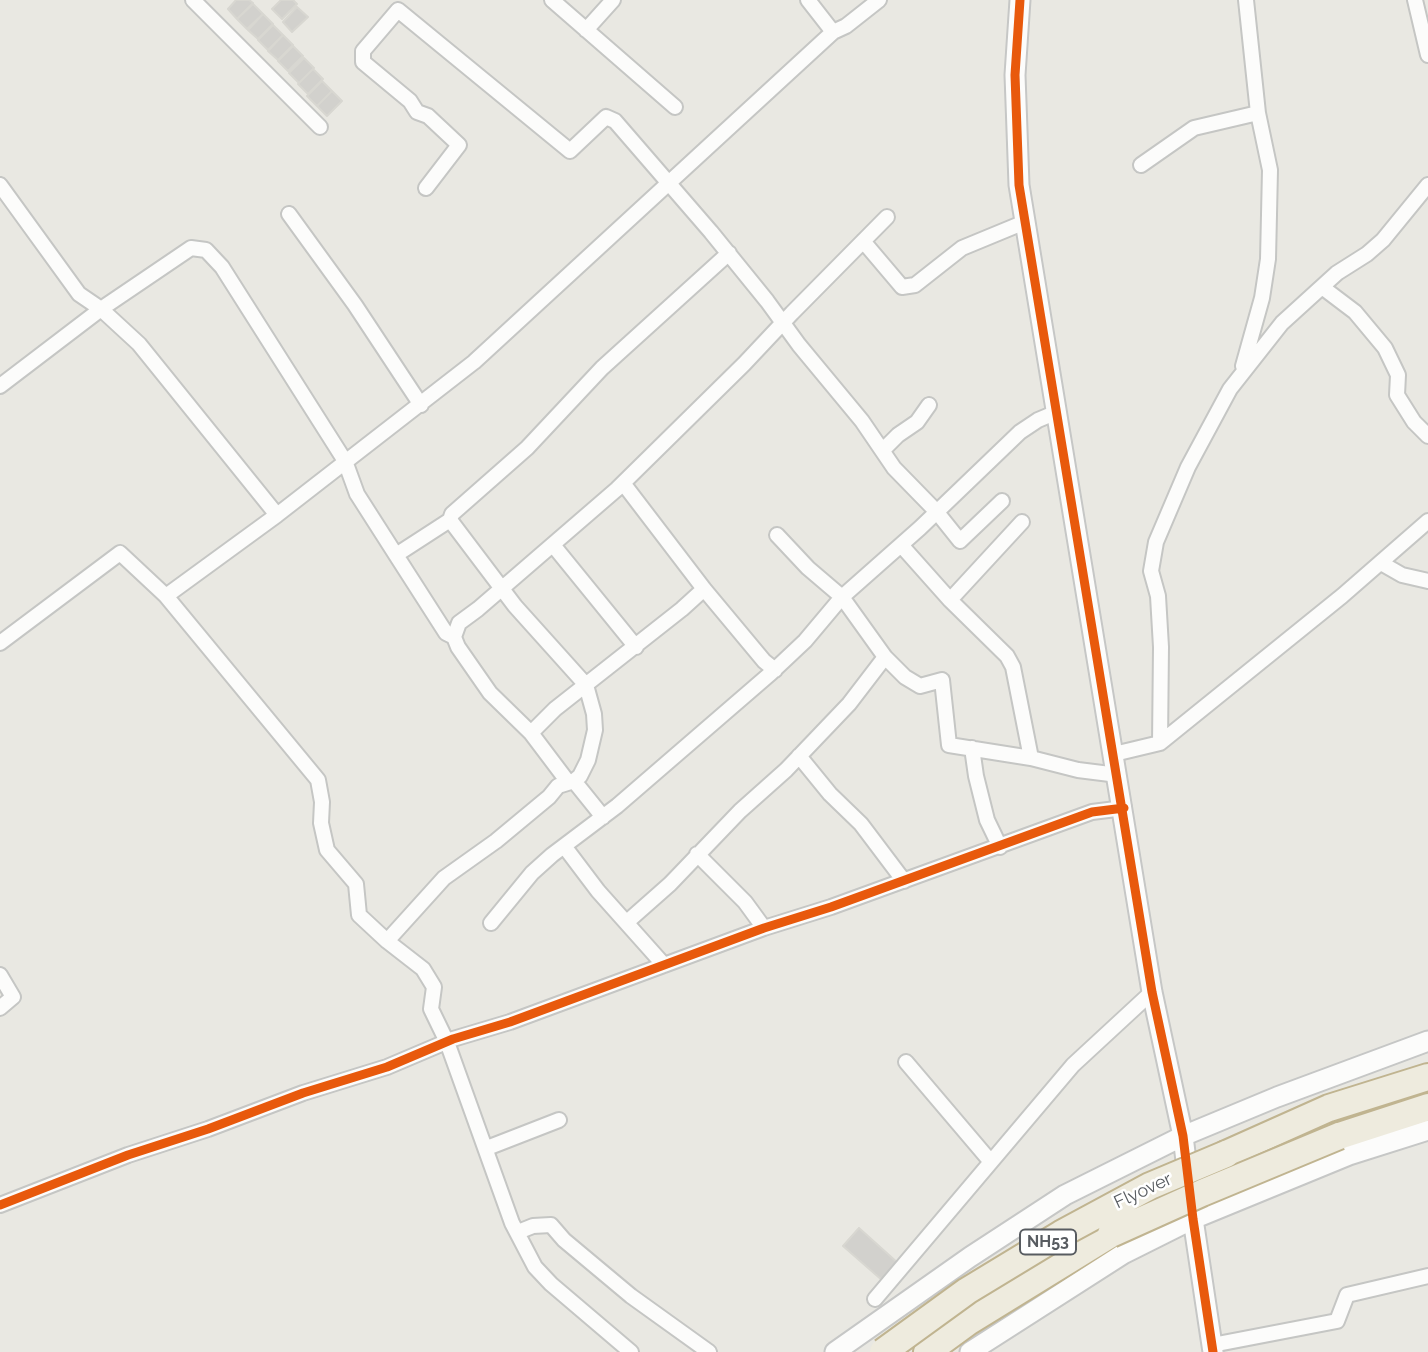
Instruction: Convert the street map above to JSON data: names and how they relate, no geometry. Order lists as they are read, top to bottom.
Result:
{
  "streets": {
    "highway": ["Flyover", "NH53"]
  }
}
